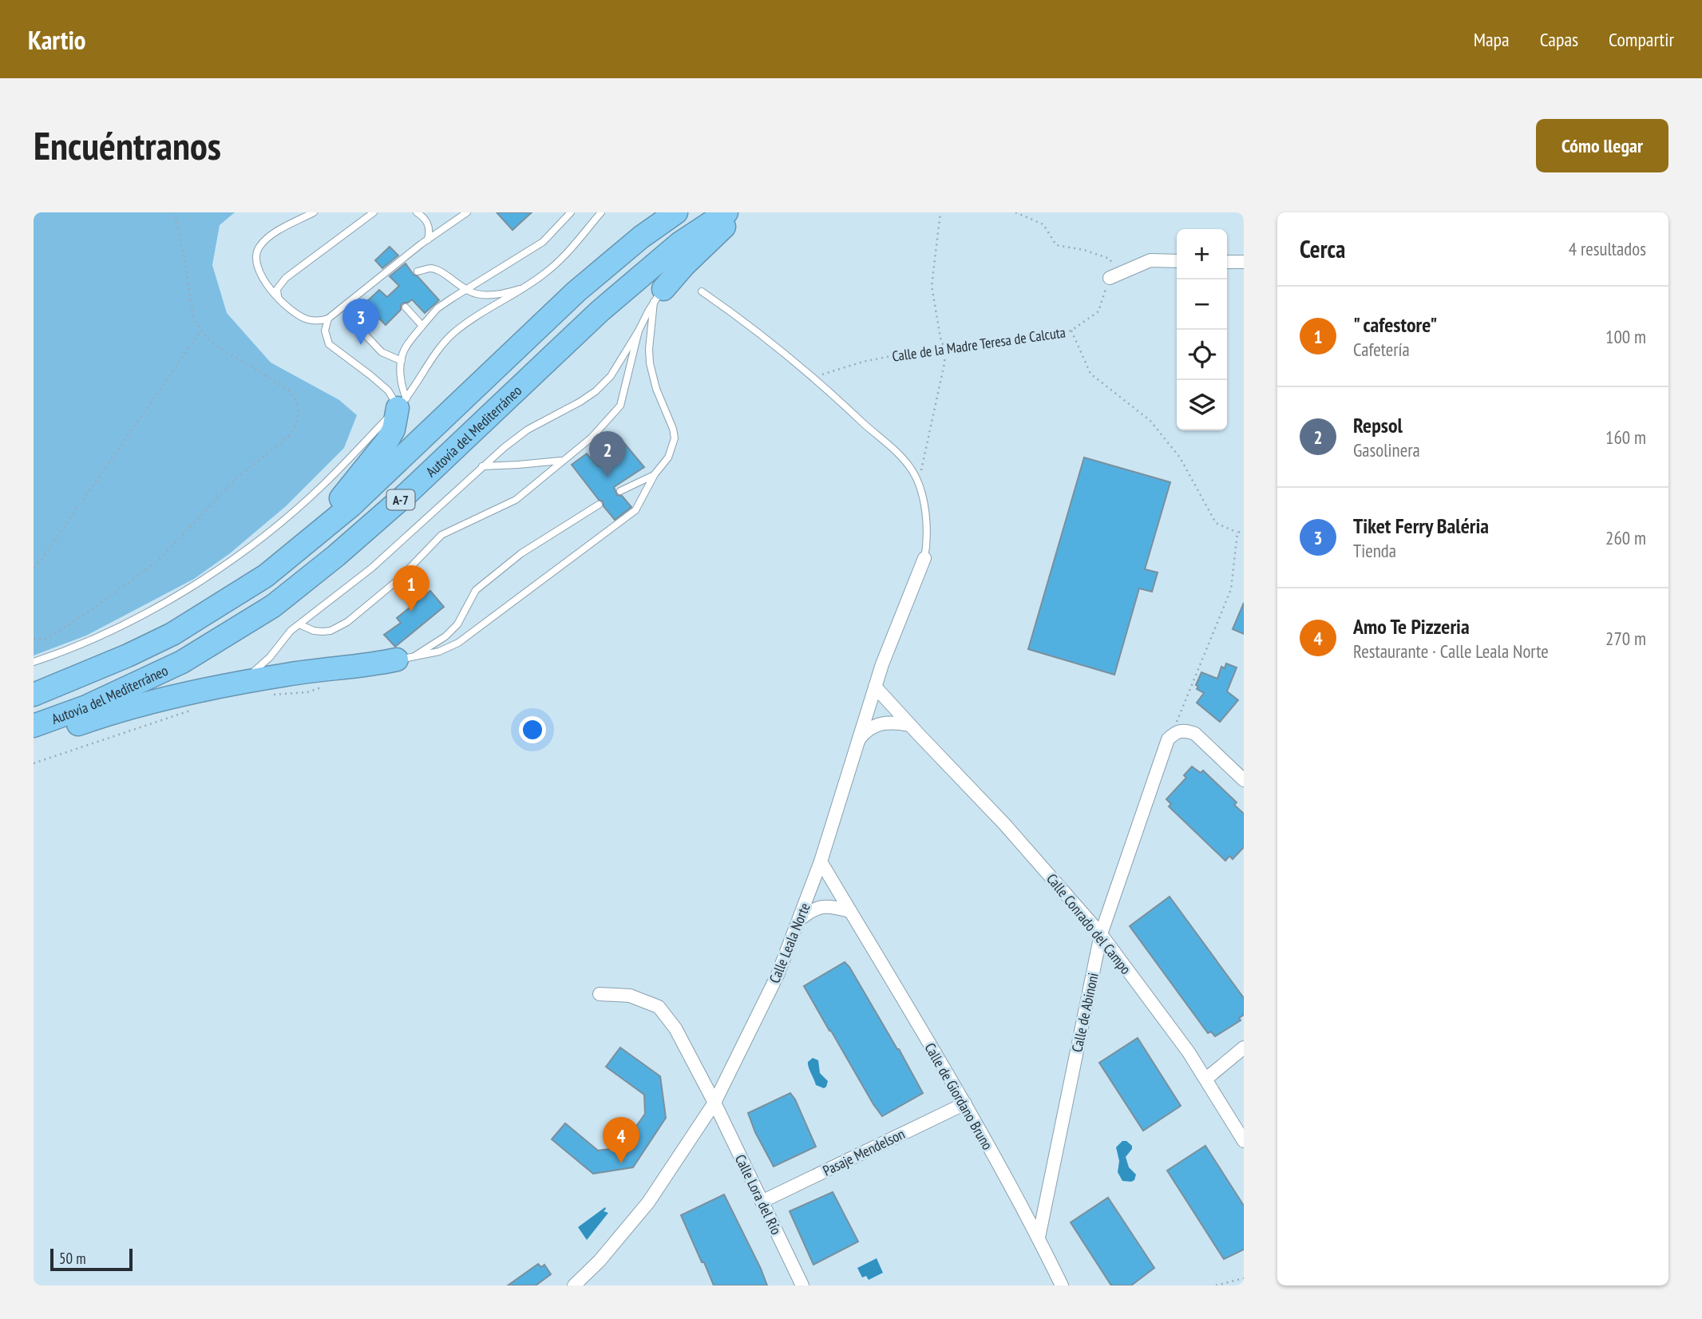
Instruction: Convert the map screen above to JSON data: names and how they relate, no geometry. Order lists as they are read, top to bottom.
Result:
{
  "streets": {
    "highway": ["Autovía del Mediterráneo", "A-7"],
    "street": [
      "Calle Conrado del Campo",
      "Calle Leala Norte",
      "Calle de Abinoni",
      "Calle de Giordano Bruno",
      "Pasaje Mendelson",
      "Calle Lora del Río"
    ],
    "path": ["Calle de la Madre Teresa de Calcuta"]
  },
  "crossings": [
    ["Calle Conrado del Campo", "Calle Leala Norte"],
    ["Calle Conrado del Campo", "Calle de Abinoni"],
    ["Calle Leala Norte", "Calle de Giordano Bruno"],
    ["Calle Leala Norte", "Calle Lora del Río"],
    ["Calle de Abinoni", "Calle de Giordano Bruno"],
    ["Calle de Giordano Bruno", "Pasaje Mendelson"],
    ["Pasaje Mendelson", "Calle Lora del Río"]
  ],
  "scale_bar": "50 m",
  "page": {
    "header": "Kartio",
    "nav": ["Mapa", "Capas", "Compartir"],
    "buttons": "Cómo llegar",
    "title": "Encuéntranos",
    "heading": ["Cerca", "4 resultados"],
    "map_buttons": ["+", "−"],
    "list": [
      {
        "mark": "1",
        "name": "\" cafestore\"",
        "note": "Cafetería",
        "value": "100 m"
      },
      {
        "mark": "2",
        "name": "Repsol",
        "note": "Gasolinera",
        "value": "160 m"
      },
      {
        "mark": "3",
        "name": "Tiket Ferry Baléria",
        "note": "Tienda",
        "value": "260 m"
      },
      {
        "mark": "4",
        "name": "Amo Te Pizzeria",
        "note": "Restaurante · Calle Leala Norte",
        "value": "270 m"
      }
    ],
    "pins": [
      "3",
      "2",
      "1",
      "4"
    ],
    "scale": "50 m"
  }
}
